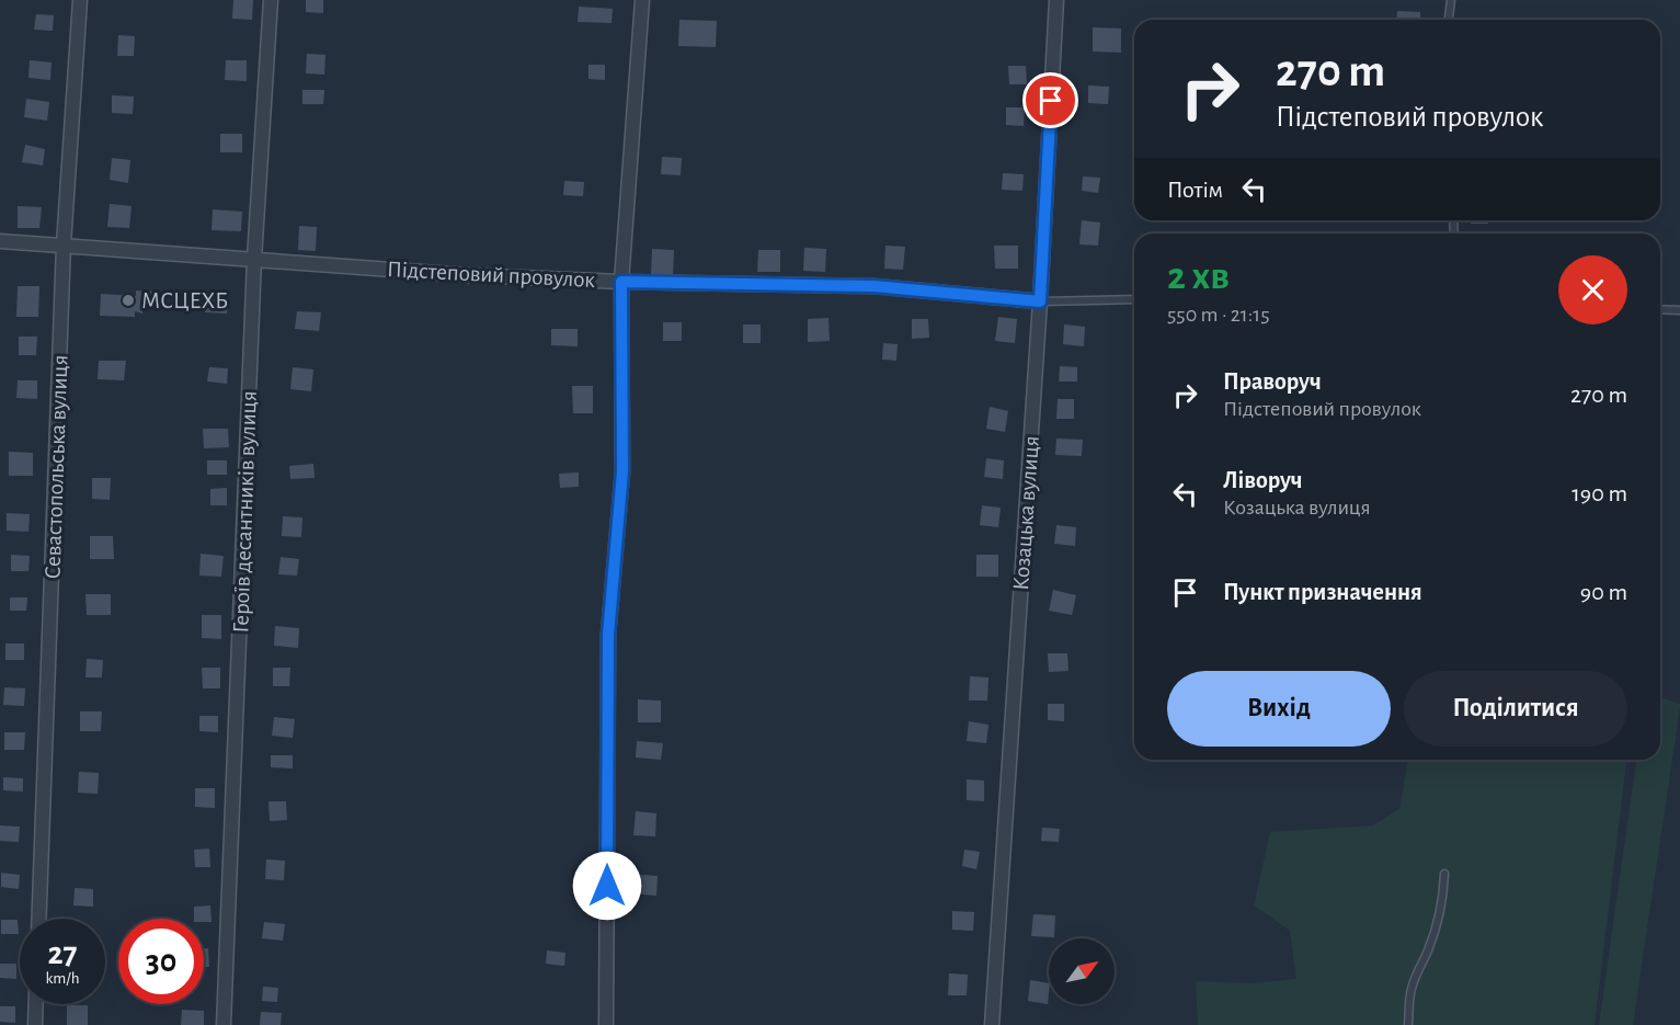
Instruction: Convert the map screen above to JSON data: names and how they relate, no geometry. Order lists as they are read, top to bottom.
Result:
{
  "streets": {
    "street": [
      "Підстеповий провулок",
      "Севастопольська вулиця",
      "Героїв десантників вулиця",
      "Козацька вулиця"
    ]
  },
  "crossings": [
    ["Підстеповий провулок", "Севастопольська вулиця"],
    ["Підстеповий провулок", "Героїв десантників вулиця"],
    ["Підстеповий провулок", "Козацька вулиця"]
  ],
  "places": ["МСЦЕХБ"],
  "north": "top right",
  "page": {
    "turn": ["270 m", "Підстеповий провулок"],
    "then": "Потім",
    "heading": ["2 хв", "550 m · 21:15"],
    "list": [
      {
        "name": "Праворуч",
        "note": "Підстеповий провулок",
        "value": "270 m"
      },
      {
        "name": "Ліворуч",
        "note": "Козацька вулиця",
        "value": "190 m"
      },
      {
        "name": "Пункт призначення",
        "value": "90 m"
      }
    ],
    "buttons": ["Вихід", "Поділитися"],
    "speed": "27 km/h",
    "limit": "30"
  }
}
